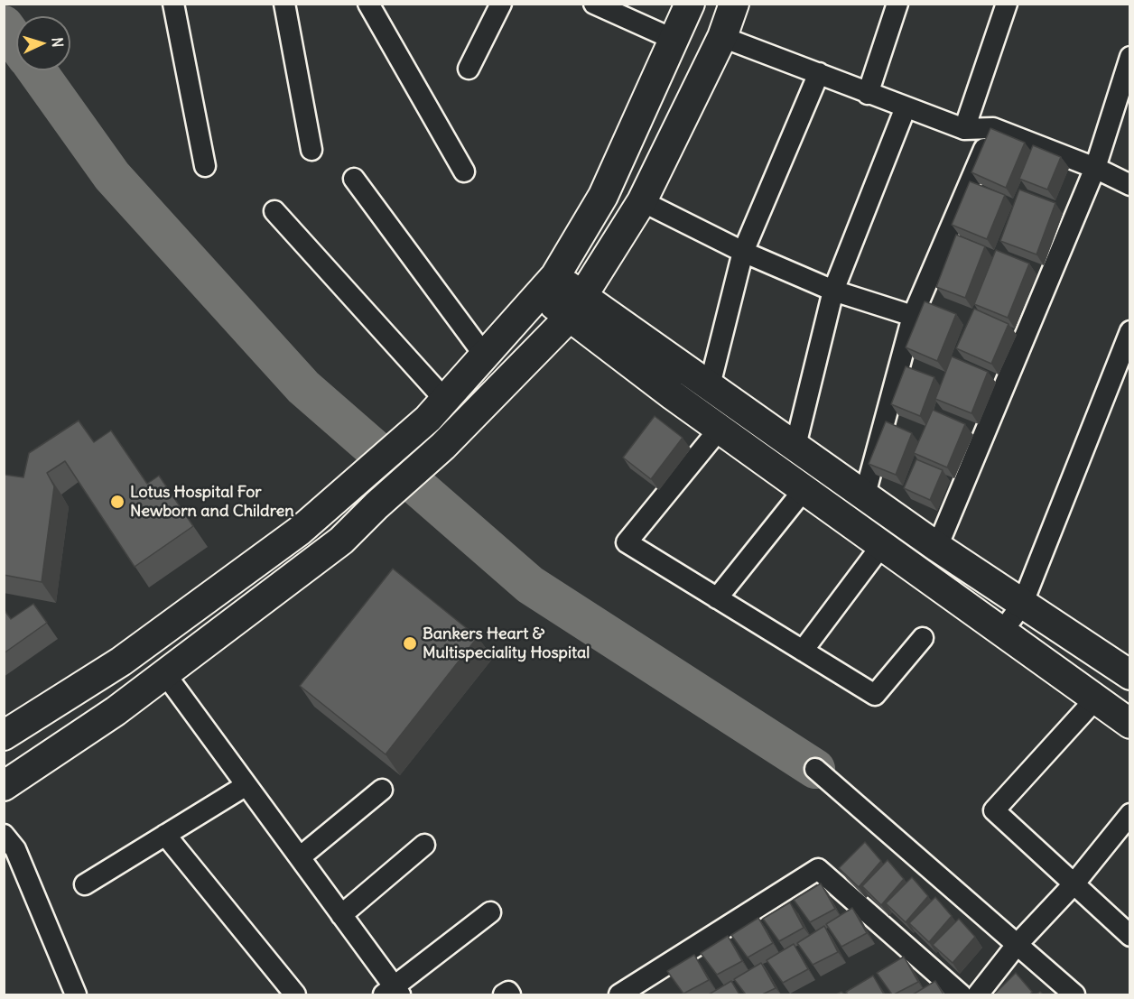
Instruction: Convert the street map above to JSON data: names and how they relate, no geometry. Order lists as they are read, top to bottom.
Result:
{
  "places": ["Lotus Hospital For Newborn and Children", "Bankers Heart & Multispeciality Hospital"],
  "north": "right"
}
